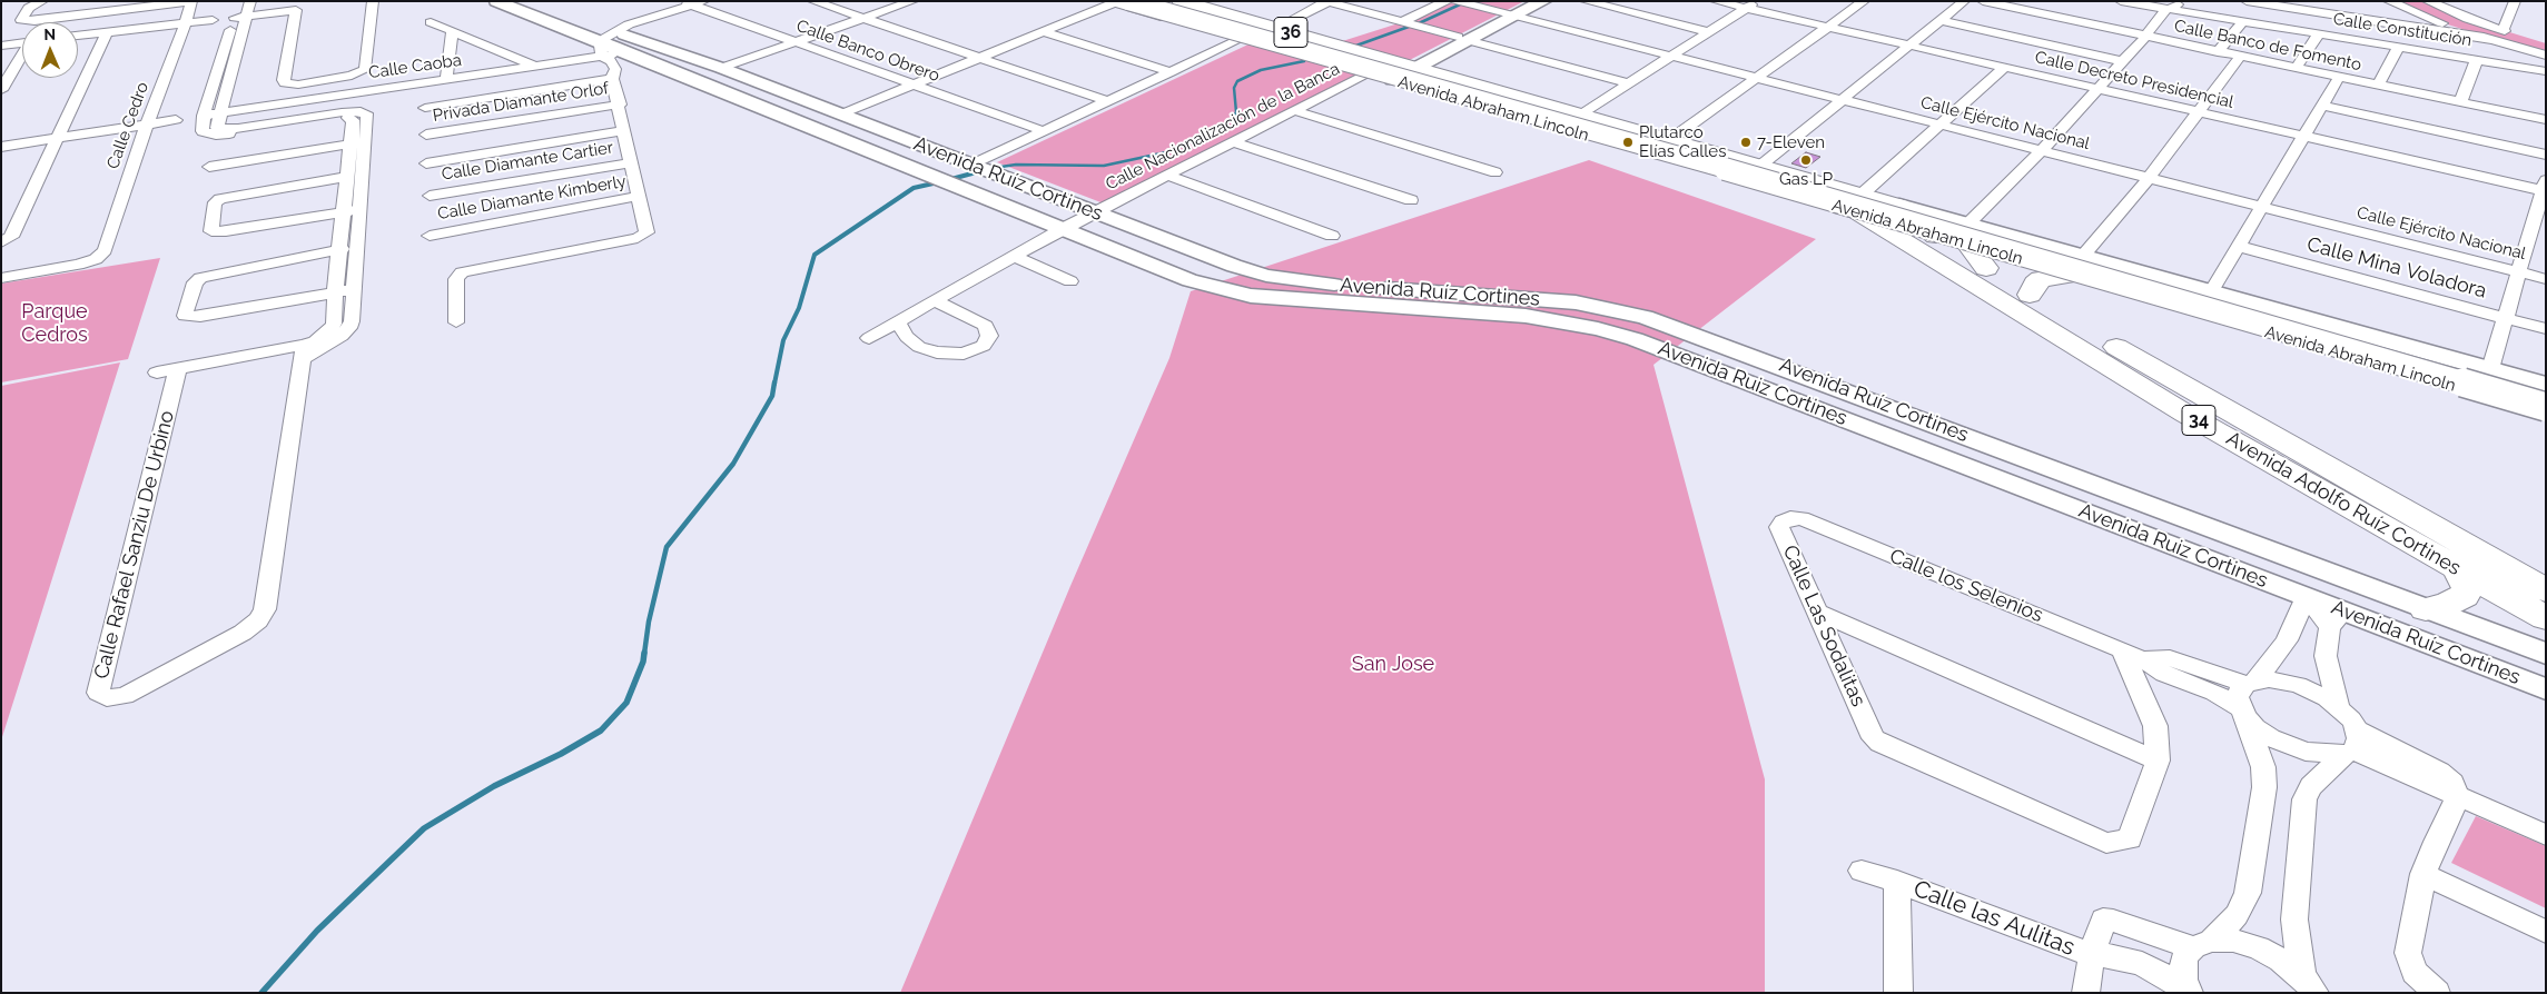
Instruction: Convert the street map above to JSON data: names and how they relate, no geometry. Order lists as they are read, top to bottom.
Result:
{
  "streets": {
    "main road": [
      "36",
      "Avenida Abraham Lincoln",
      "34",
      "Avenida Adolfo Ruíz Cortines"
    ],
    "street": [
      "Calle Constitución",
      "Calle Banco de Fomento",
      "Calle Banco Obrero",
      "Calle Caoba",
      "Calle Decreto Presidencial",
      "Privada Diamante Orlof",
      "Calle Ejército Nacional",
      "Calle Cedro",
      "Calle Nacionalización de la Banca",
      "Calle Diamante Cartier",
      "Avenida Ruíz Cortines",
      "Calle Diamante Kimberly",
      "Calle Mina Voladora",
      "Avenida Ruiz Cortines",
      "Calle Rafael Sanziu De Urbino",
      "Calle los Selenios",
      "Calle Las Sodalitas",
      "Calle las Aulitas"
    ]
  },
  "crossings": [
    ["Calle Banco Obrero", "Calle Caoba"],
    ["Calle Caoba", "Avenida Ruíz Cortines"],
    ["Avenida Abraham Lincoln", "Calle Nacionalización de la Banca"],
    ["Avenida Abraham Lincoln", "Avenida Adolfo Ruíz Cortines"],
    ["Calle Nacionalización de la Banca", "Avenida Ruíz Cortines"],
    ["Avenida Ruíz Cortines", "Avenida Ruiz Cortines"],
    ["Calle los Selenios", "Calle Las Sodalitas"]
  ],
  "parks": ["Parque Cedros", "San Jose"],
  "places": ["Plutarco Elías Calles", "7-Eleven", "Gas LP"],
  "north": "top"
}
